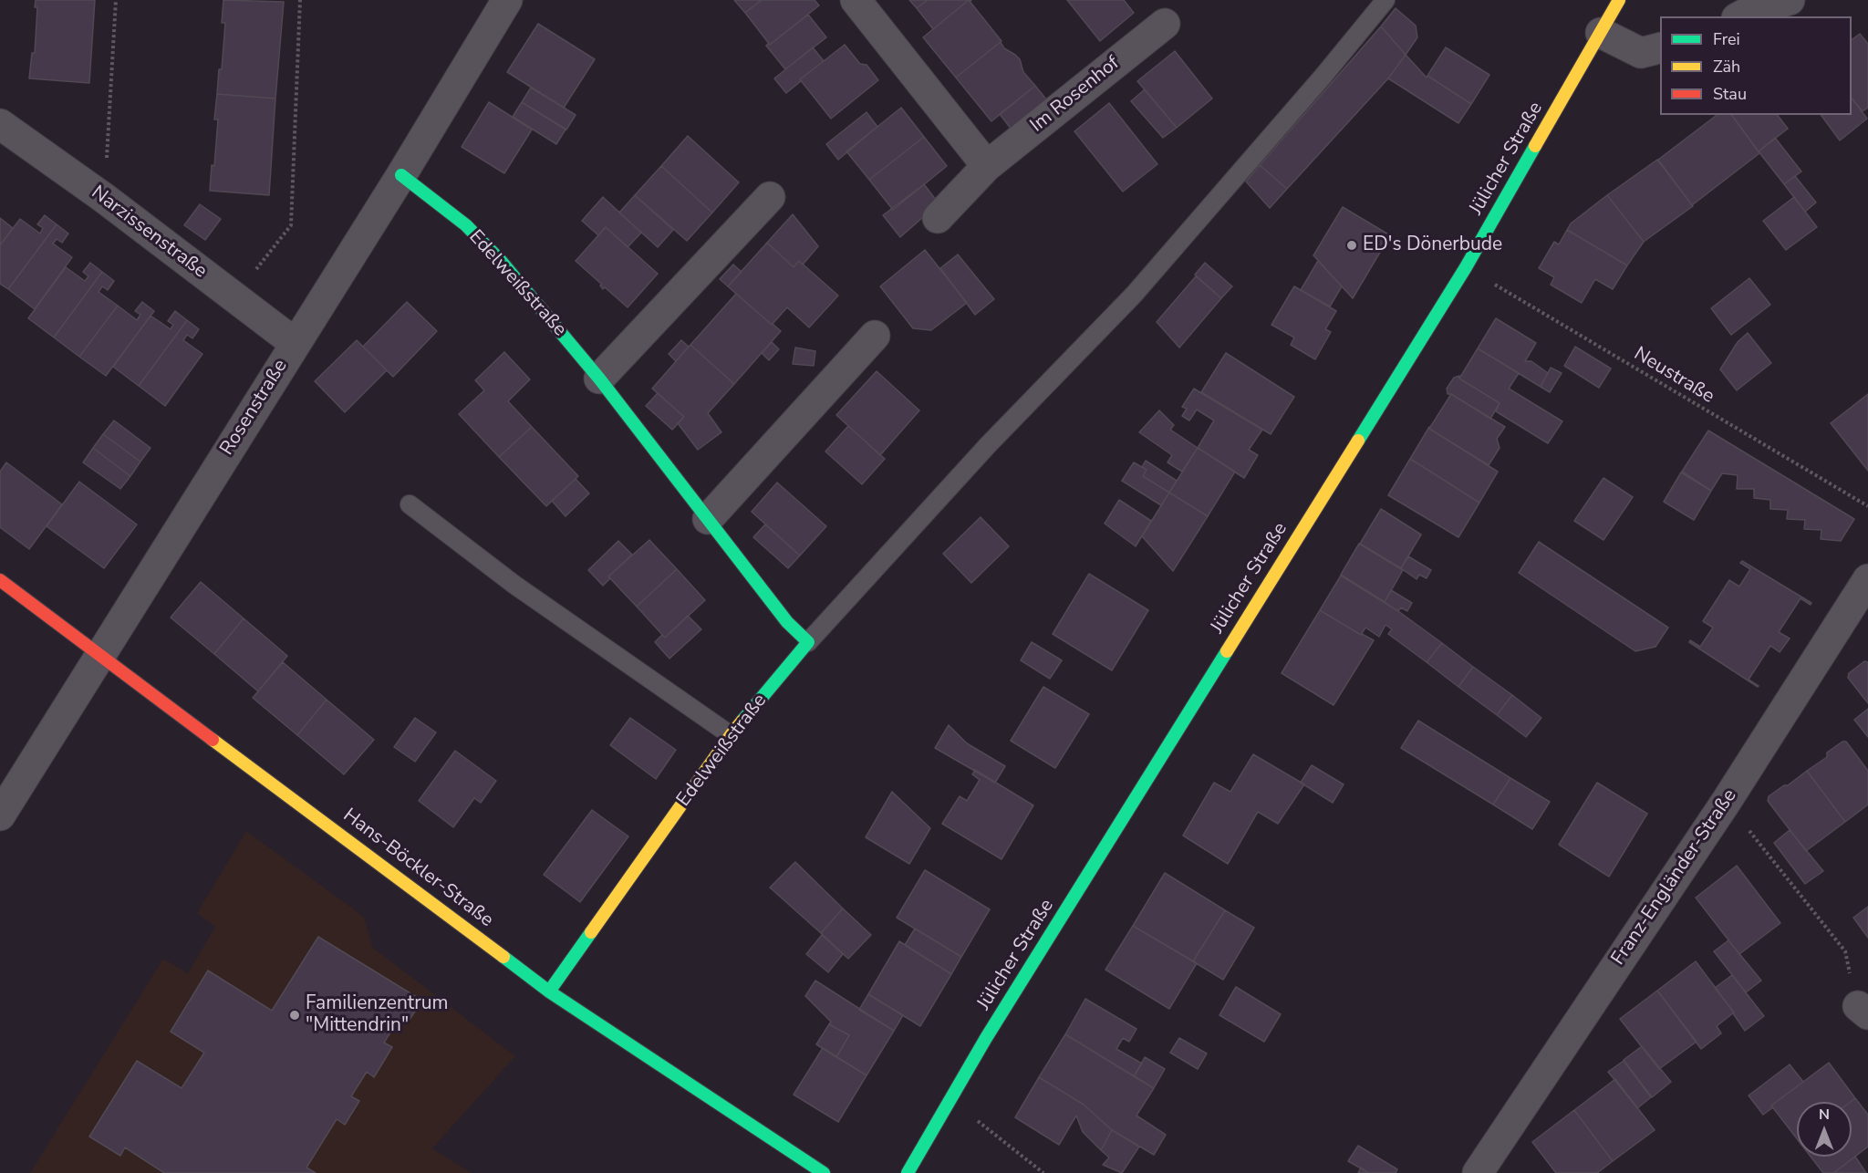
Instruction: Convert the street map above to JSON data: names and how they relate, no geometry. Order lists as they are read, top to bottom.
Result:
{
  "streets": {
    "street": [
      "Im Rosenhof",
      "Jülicher Straße",
      "Narzissenstraße",
      "Edelweißstraße",
      "Rosenstraße",
      "Hans-Böckler-Straße",
      "Franz-Engländer-Straße"
    ],
    "path": ["Neustraße"]
  },
  "crossings": [
    ["Jülicher Straße", "Neustraße"],
    ["Narzissenstraße", "Rosenstraße"],
    ["Edelweißstraße", "Rosenstraße"],
    ["Edelweißstraße", "Hans-Böckler-Straße"],
    ["Rosenstraße", "Hans-Böckler-Straße"]
  ],
  "places": ["ED's Dönerbude", "Familienzentrum \"Mittendrin\""],
  "legend": ["Frei", "Zäh", "Stau"],
  "north": "top"
}
